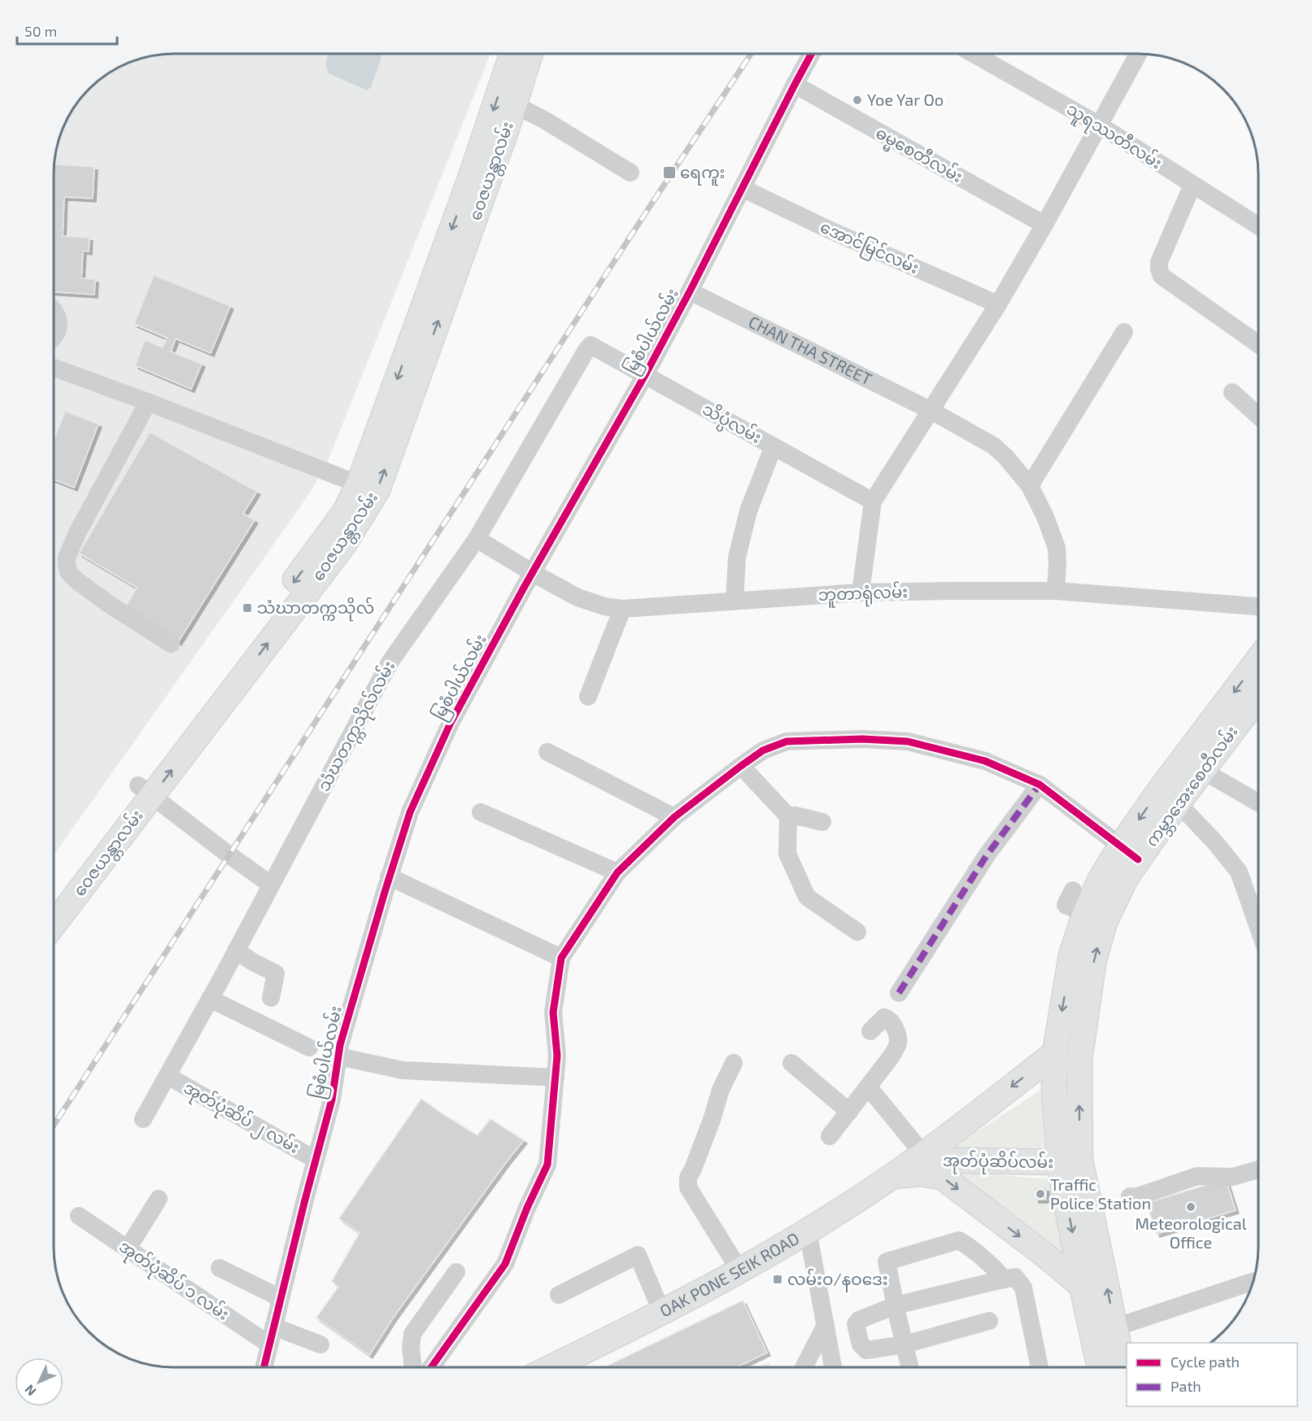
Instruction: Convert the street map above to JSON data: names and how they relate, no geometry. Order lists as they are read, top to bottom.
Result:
{
  "streets": {
    "main road": [
      "ဝေဇယန္တာလမ်း",
      "ကမ္ဘာအေးစေတီလမ်း",
      "အုတ်ပုံဆိပ်လမ်း",
      "OAK PONE SEIK ROAD"
    ],
    "street": [
      "သူရဿတီလမ်း",
      "ဓမ္မစေတီလမ်း",
      "အောင်မြင်လမ်း",
      "မြစံပါယ်လမ်း",
      "CHAN THA STREET",
      "သိပ္ပံလမ်း",
      "ဘူတာရုံလမ်း",
      "သံဃတက္ကသိုလ်လမ်း",
      "အုတ်ပုံဆိပ် ၂ လမ်း",
      "အုတ်ပုံဆိပ် ၁ လမ်း"
    ]
  },
  "crossings": [
    ["ဓမ္မစေတီလမ်း", "မြစံပါယ်လမ်း"],
    ["အောင်မြင်လမ်း", "မြစံပါယ်လမ်း"],
    ["မြစံပါယ်လမ်း", "CHAN THA STREET"],
    ["မြစံပါယ်လမ်း", "သိပ္ပံလမ်း"],
    ["မြစံပါယ်လမ်း", "ဘူတာရုံလမ်း"],
    ["မြစံပါယ်လမ်း", "အုတ်ပုံဆိပ် ၂ လမ်း"],
    ["မြစံပါယ်လမ်း", "အုတ်ပုံဆိပ် ၁ လမ်း"],
    ["CHAN THA STREET", "ဘူတာရုံလမ်း"],
    ["သိပ္ပံလမ်း", "သံဃတက္ကသိုလ်လမ်း"],
    ["ဘူတာရုံလမ်း", "သံဃတက္ကသိုလ်လမ်း"],
    ["သံဃတက္ကသိုလ်လမ်း", "အုတ်ပုံဆိပ် ၂ လမ်း"],
    ["ကမ္ဘာအေးစေတီလမ်း", "အုတ်ပုံဆိပ်လမ်း"],
    ["ကမ္ဘာအေးစေတီလမ်း", "OAK PONE SEIK ROAD"],
    ["အုတ်ပုံဆိပ်လမ်း", "OAK PONE SEIK ROAD"]
  ],
  "places": {
    "other": ["Yoe Yar Oo", "Traffic Police Station", "Meteorological Office"],
    "transit": ["ရေကူး", "သံဃာတက္ကသိုလ်", "လမ်းဝ/နဝဒေး"]
  },
  "legend": ["Cycle path", "Path"],
  "scale_bar": "50 m",
  "north": "bottom left"
}
